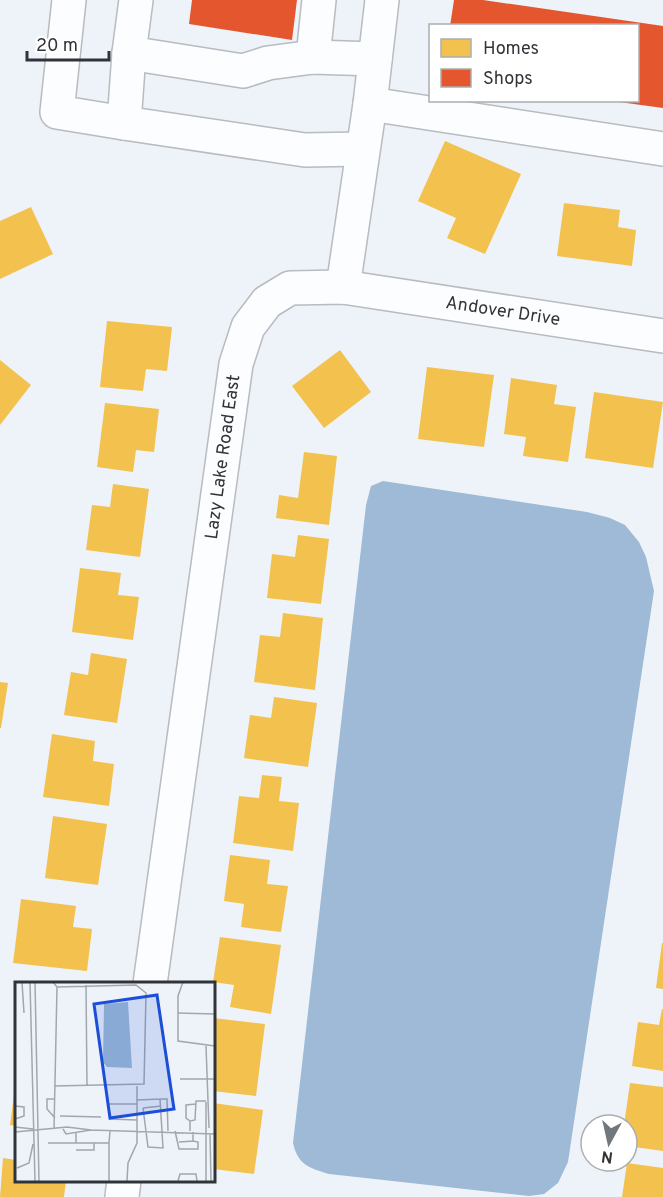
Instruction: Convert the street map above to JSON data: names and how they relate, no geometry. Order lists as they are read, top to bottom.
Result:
{
  "streets": {
    "street": ["Andover Drive", "Lazy Lake Road East"]
  },
  "crossings": [
    ["Andover Drive", "Lazy Lake Road East"]
  ],
  "legend": ["Homes", "Shops"],
  "scale_bar": "20 m",
  "north": "bottom"
}
